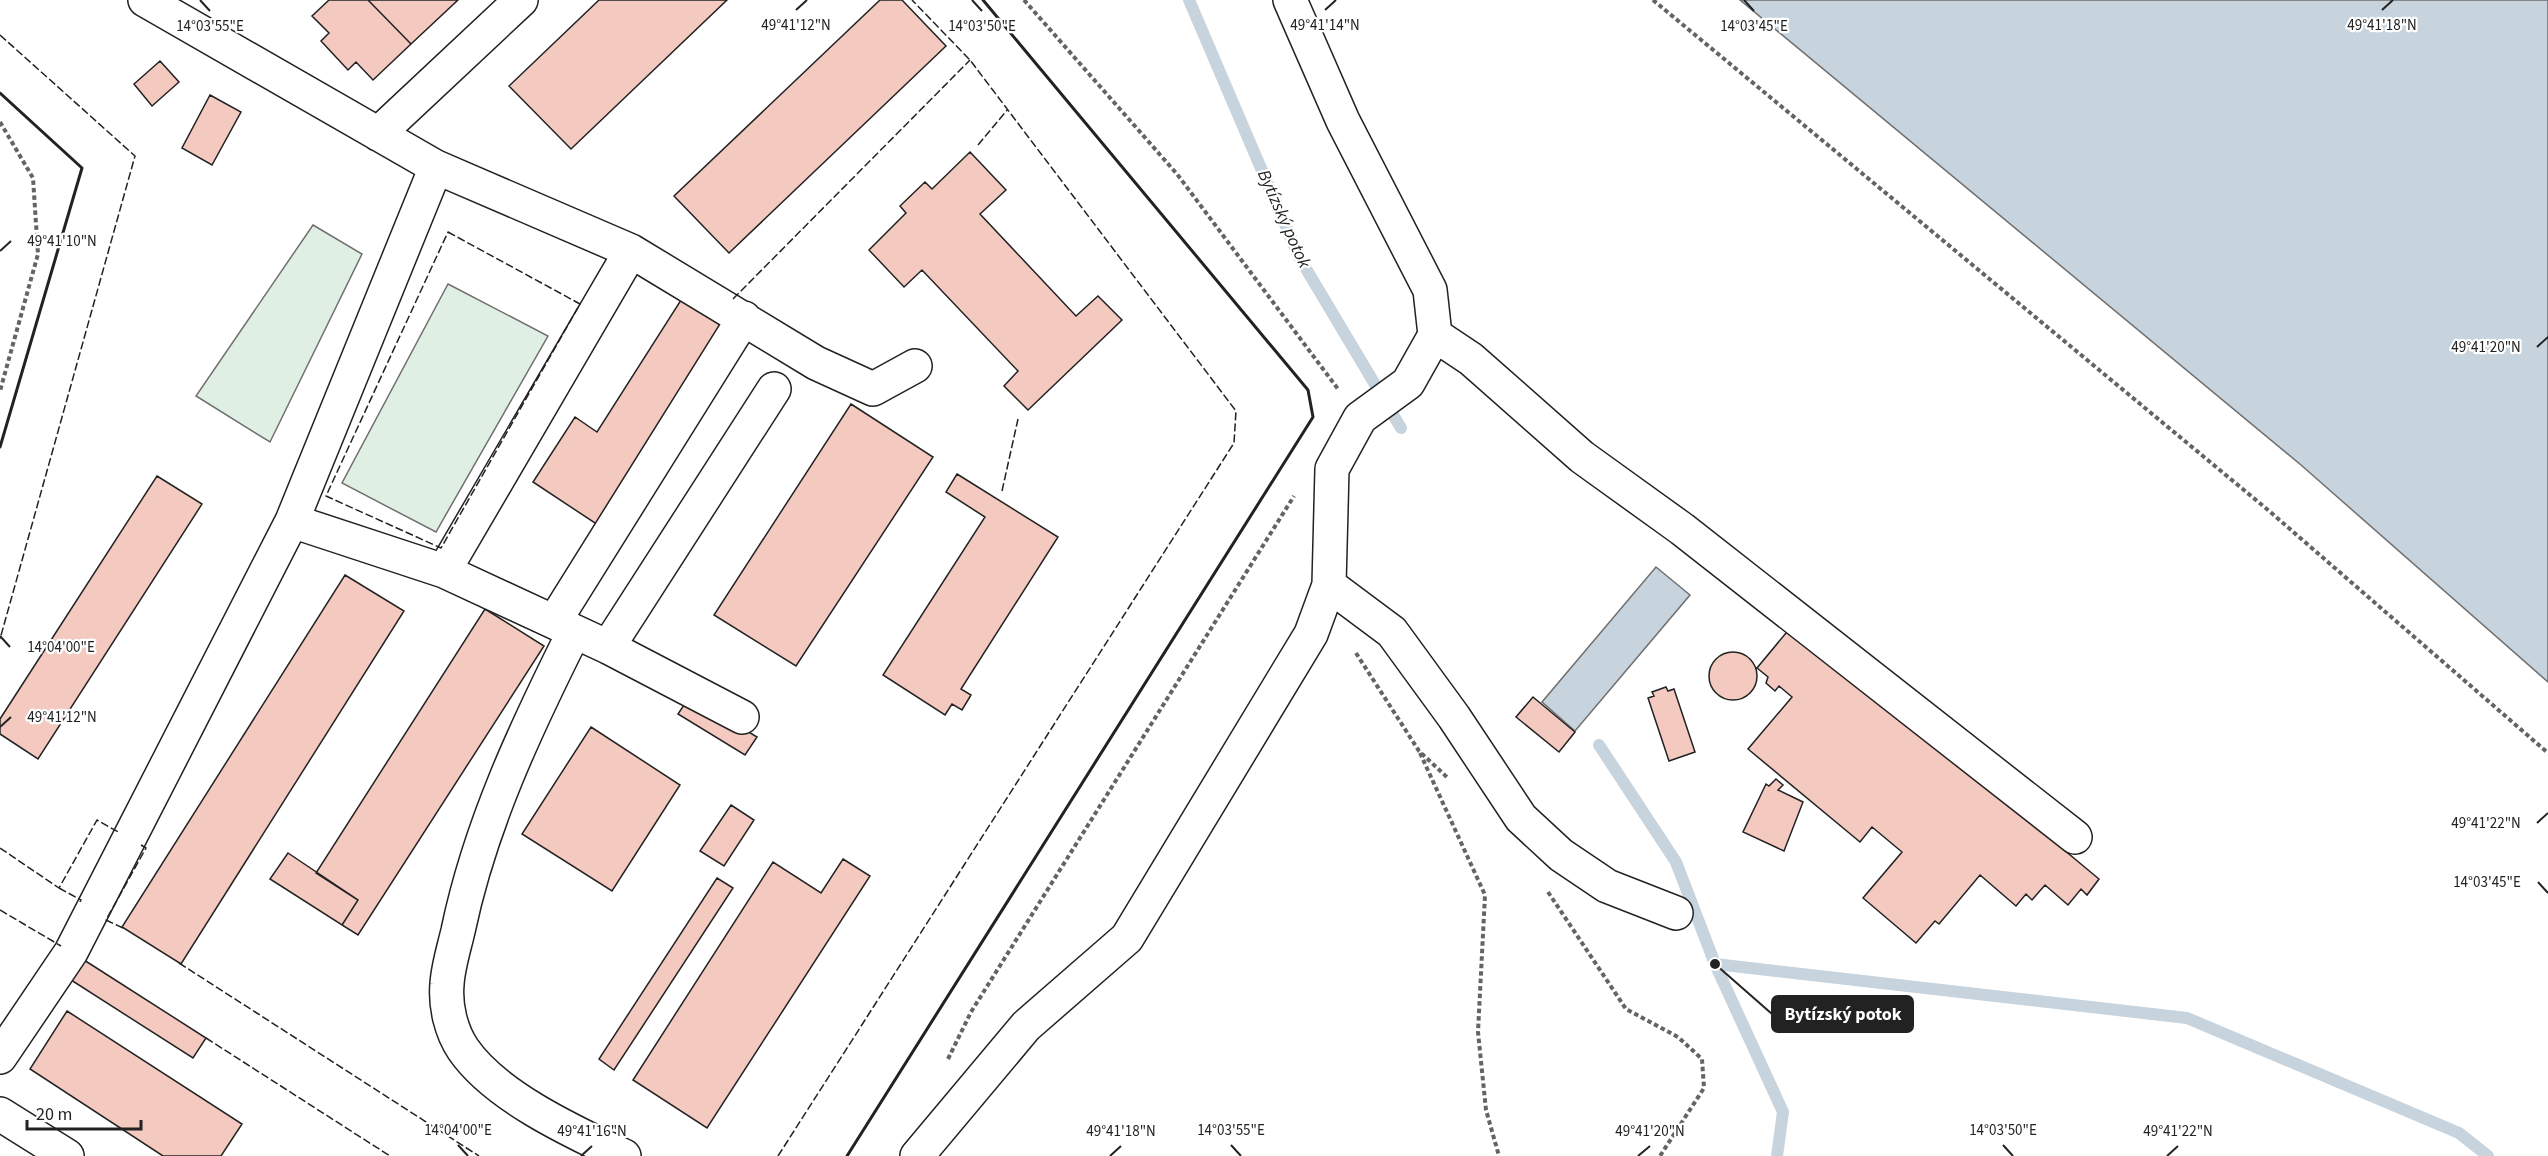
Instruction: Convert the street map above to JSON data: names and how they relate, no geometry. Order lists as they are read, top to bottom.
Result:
{
  "water": ["Bytízský potok"],
  "places": ["Bytízský potok"],
  "scale_bar": "20 m",
  "coordinates": [
    "49°41'12\"N",
    "49°41'14\"N",
    "49°41'18\"N",
    "14°03'55\"E",
    "14°03'50\"E",
    "14°03'45\"E",
    "49°41'10\"N",
    "49°41'20\"N",
    "14°04'00\"E",
    "49°41'22\"N",
    "49°41'16\"N"
  ]
}
